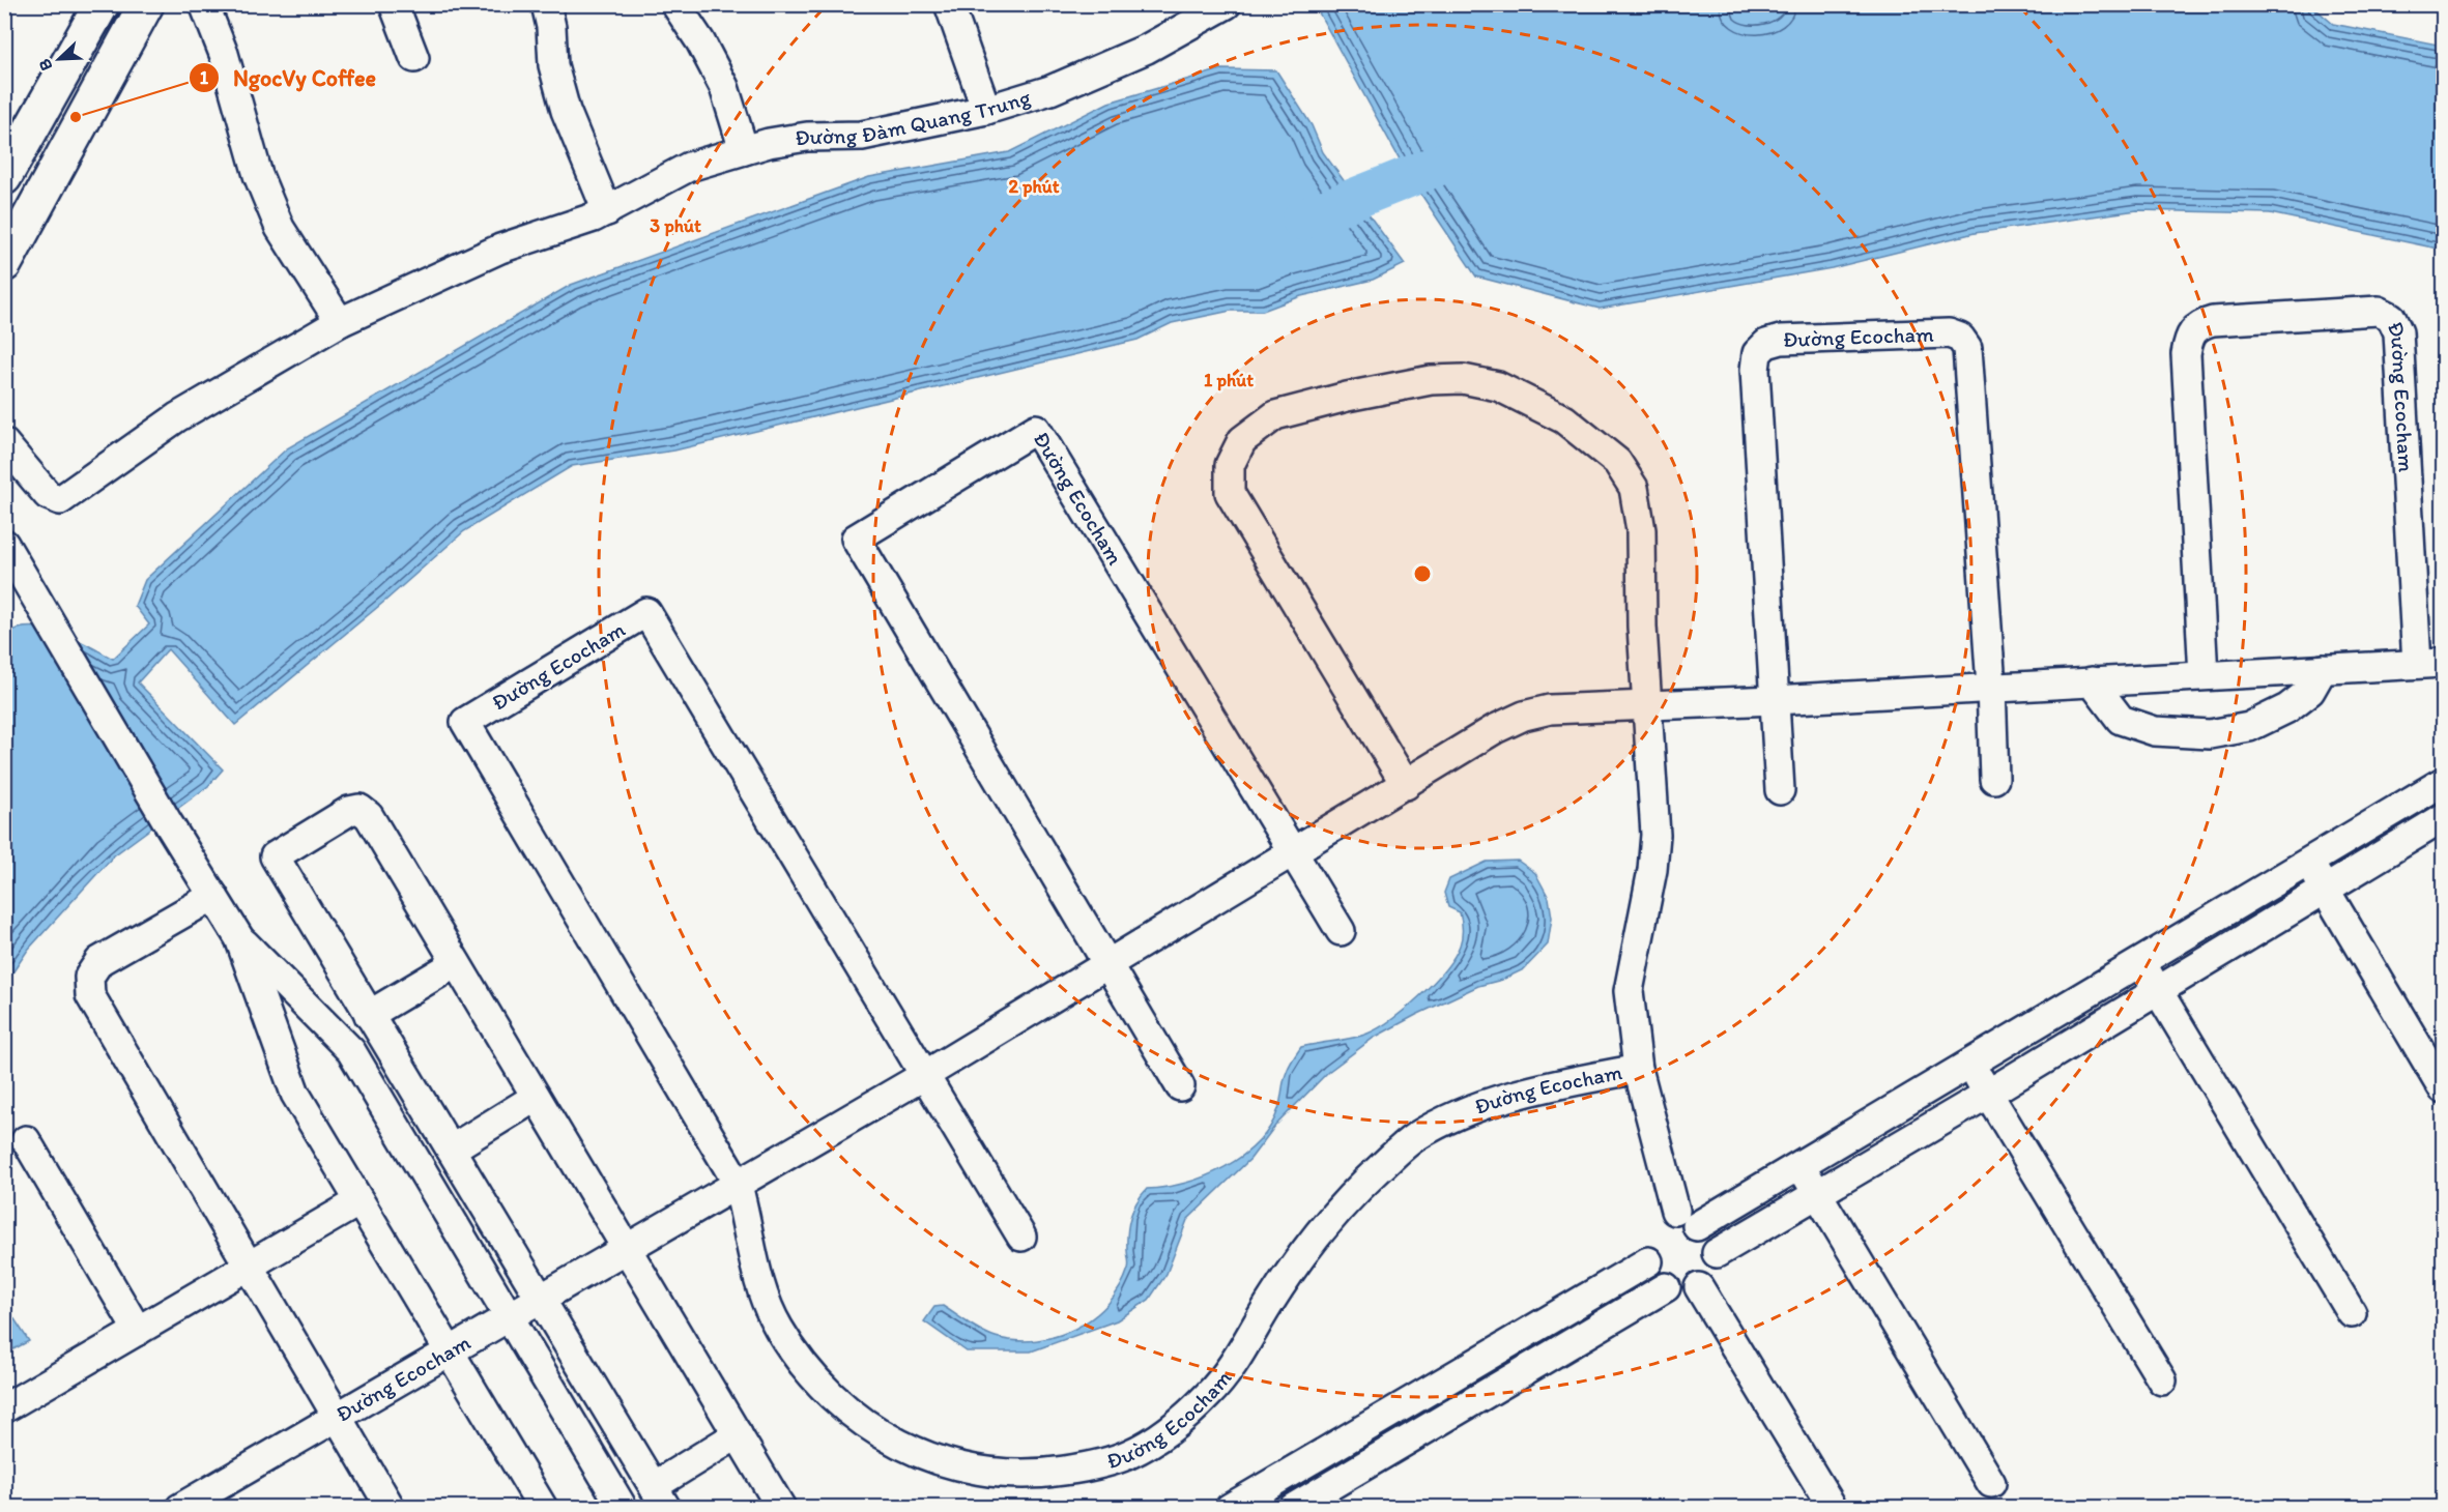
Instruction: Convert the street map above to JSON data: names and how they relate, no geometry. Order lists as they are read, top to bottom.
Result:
{
  "streets": {
    "street": ["Đường Đàm Quang Trung", "Đường Ecocham"]
  },
  "places": ["NgocVy Coffee"],
  "north": "bottom left",
  "rings": ["2 phút", "3 phút", "1 phút"]
}
